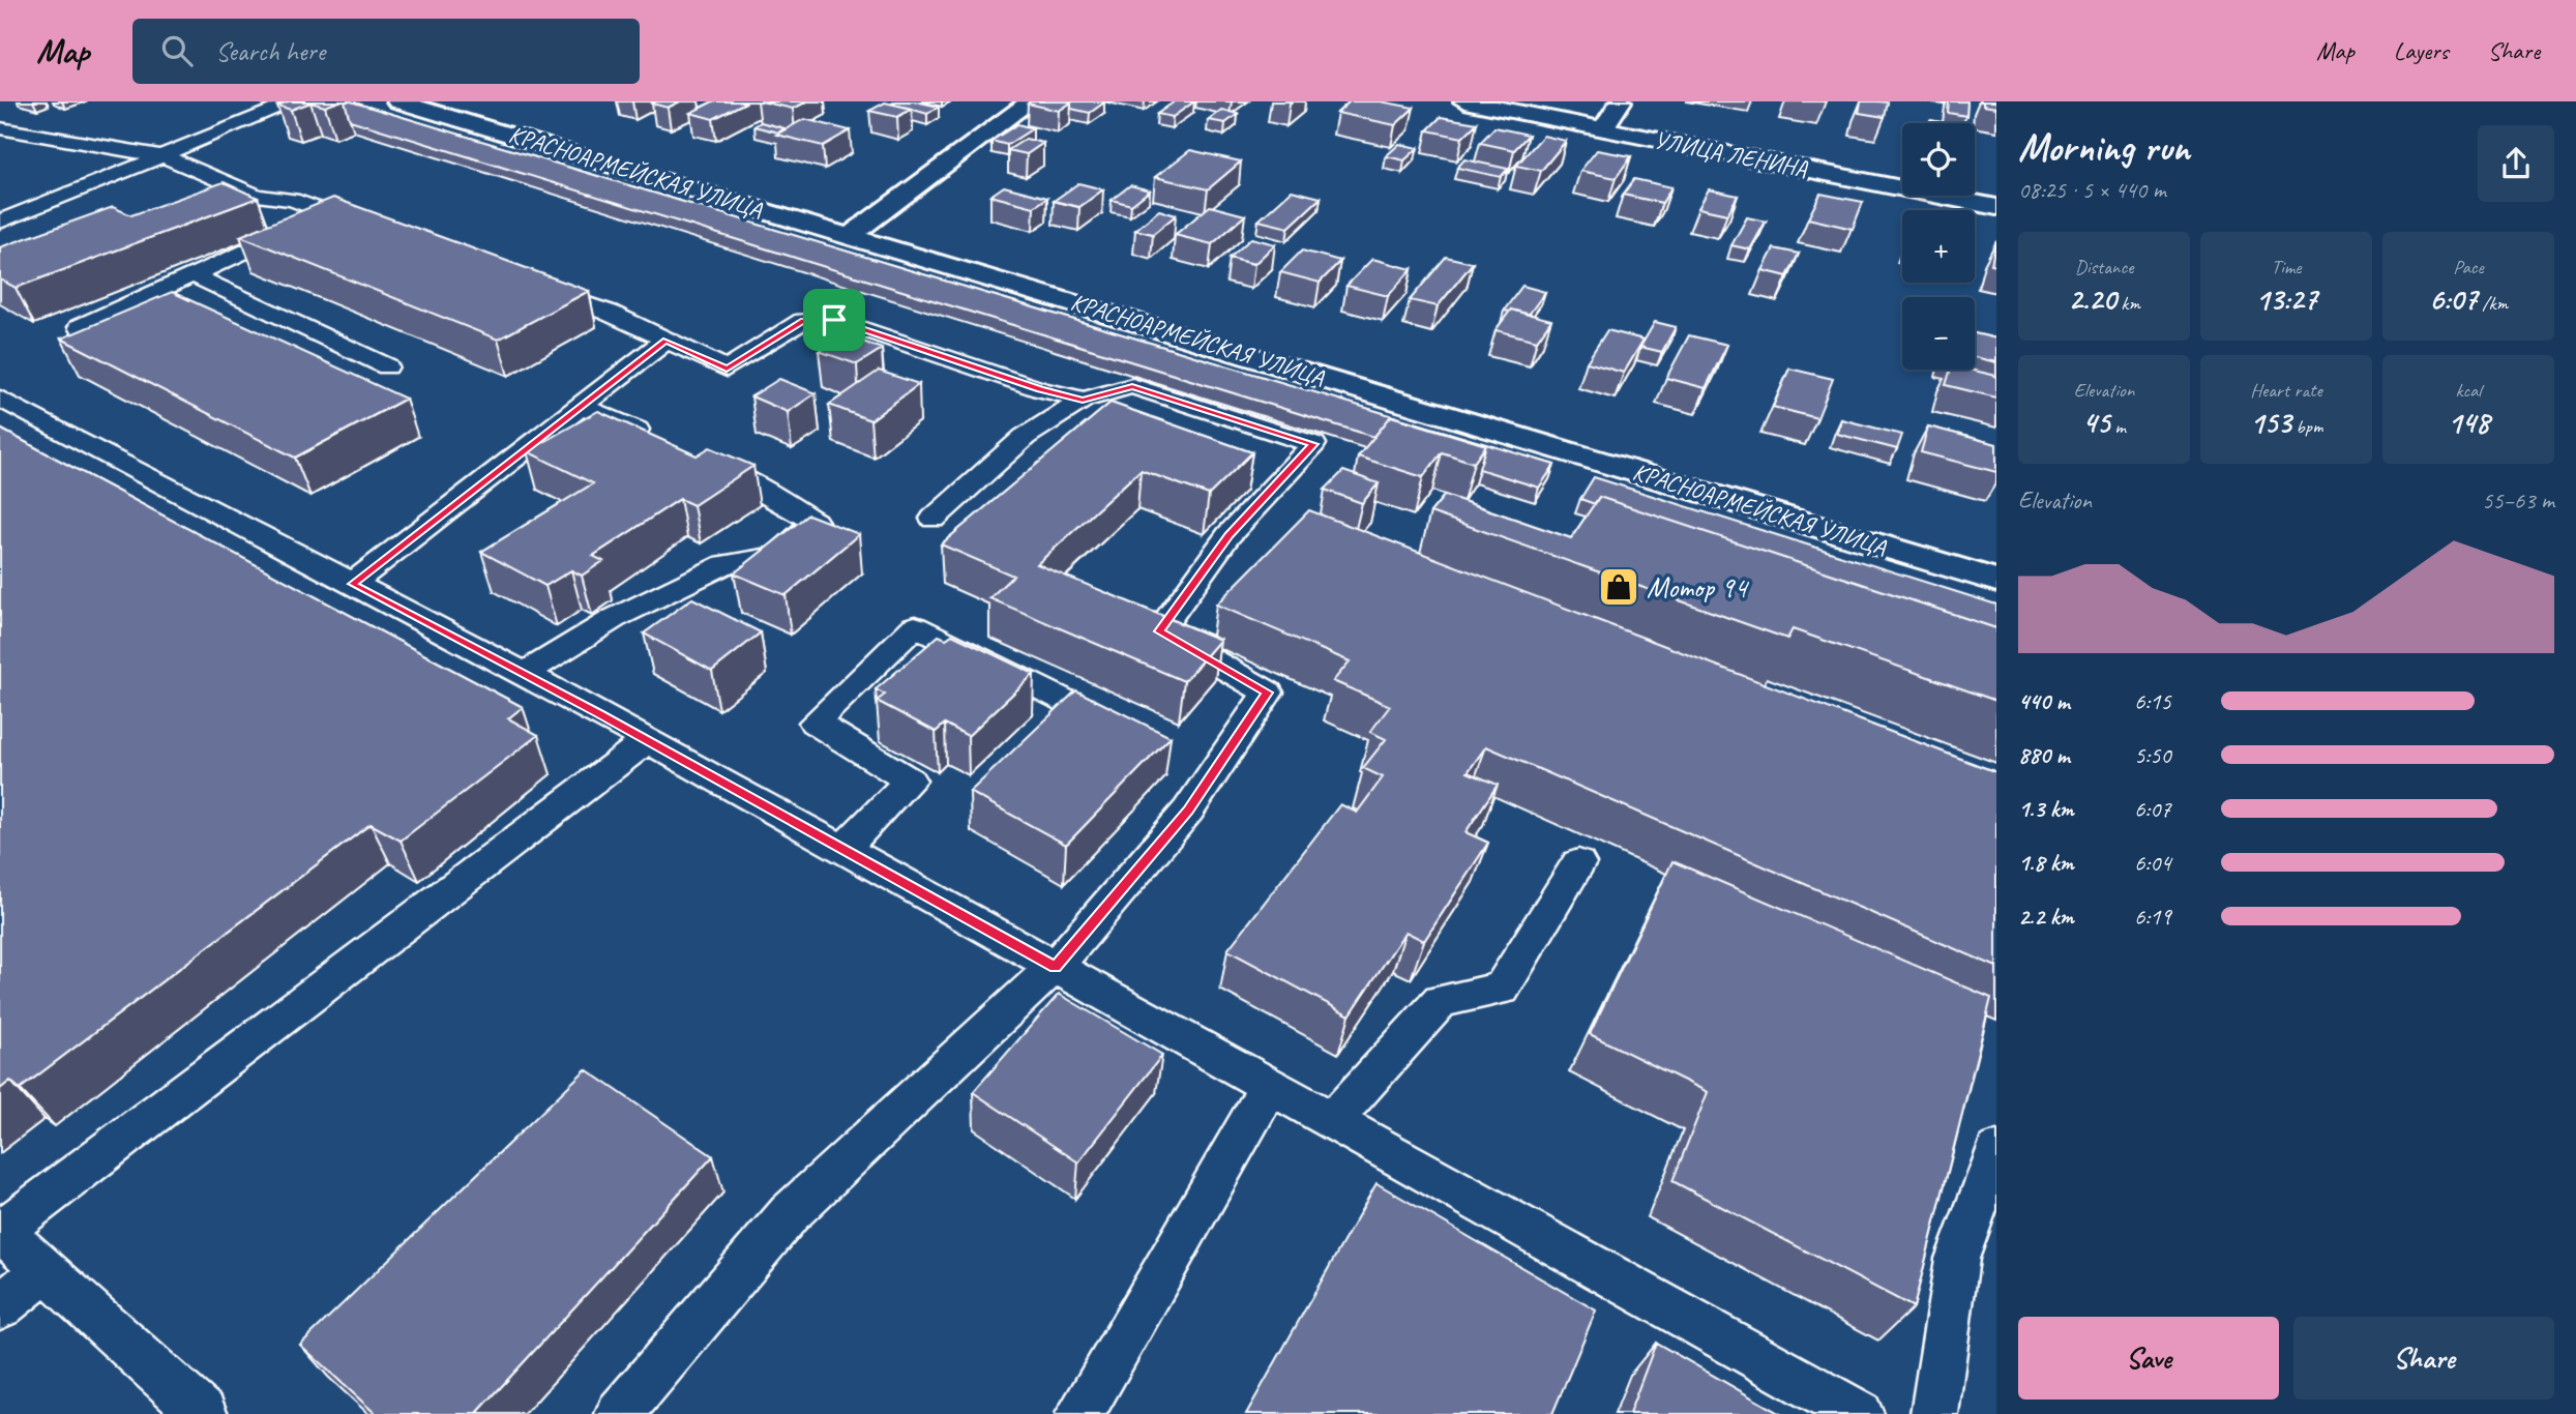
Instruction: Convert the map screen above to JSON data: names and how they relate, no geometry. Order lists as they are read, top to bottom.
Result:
{
  "streets": {
    "street": ["УЛИЦА ЛЕНИНА", "КРАСНОАРМЕЙСКАЯ УЛИЦА"]
  },
  "places": {
    "shop": ["Мотор 94"]
  },
  "page": {
    "header": "Map",
    "search": "Search here",
    "nav": ["Map", "Layers", "Share"],
    "heading": ["Morning run", "08:25 · 5 × 440 m"],
    "map_buttons": ["+", "−"],
    "stats": [
      ["Distance", "2.20 km"],
      ["Time", "13:27"],
      ["Pace", "6:07 /km"],
      ["Elevation", "45 m"],
      ["Heart rate", "153 bpm"],
      ["kcal", "148"]
    ],
    "chart": ["Elevation", "55–63 m"],
    "list": [
      {
        "name": "440 m",
        "note": "6:15"
      },
      {
        "name": "880 m",
        "note": "5:50"
      },
      {
        "name": "1.3 km",
        "note": "6:07"
      },
      {
        "name": "1.8 km",
        "note": "6:04"
      },
      {
        "name": "2.2 km",
        "note": "6:19"
      }
    ],
    "buttons": ["Save", "Share"]
  }
}
